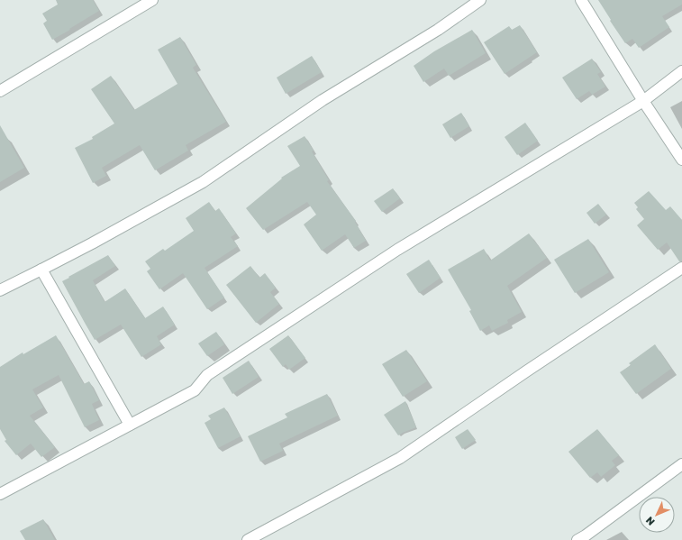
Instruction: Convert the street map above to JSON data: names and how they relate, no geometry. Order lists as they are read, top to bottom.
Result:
{
  "north": "bottom left"
}
